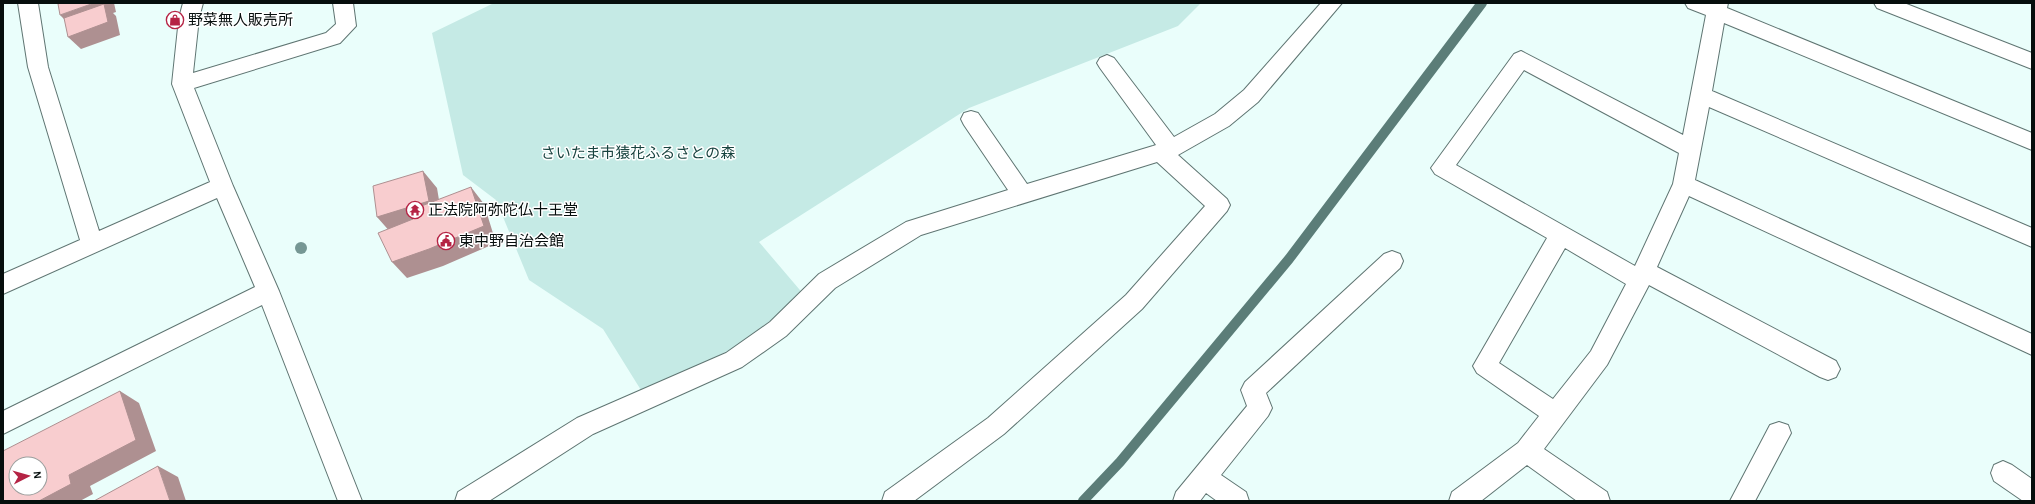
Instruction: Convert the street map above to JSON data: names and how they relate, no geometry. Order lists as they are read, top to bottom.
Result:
{
  "parks": ["さいたま市猿花ふるさとの森"],
  "places": {
    "shop": ["野菜無人販売所"],
    "temple": ["正法院阿弥陀仏十王堂"],
    "public building": ["東中野自治会館"]
  },
  "north": "right"
}
